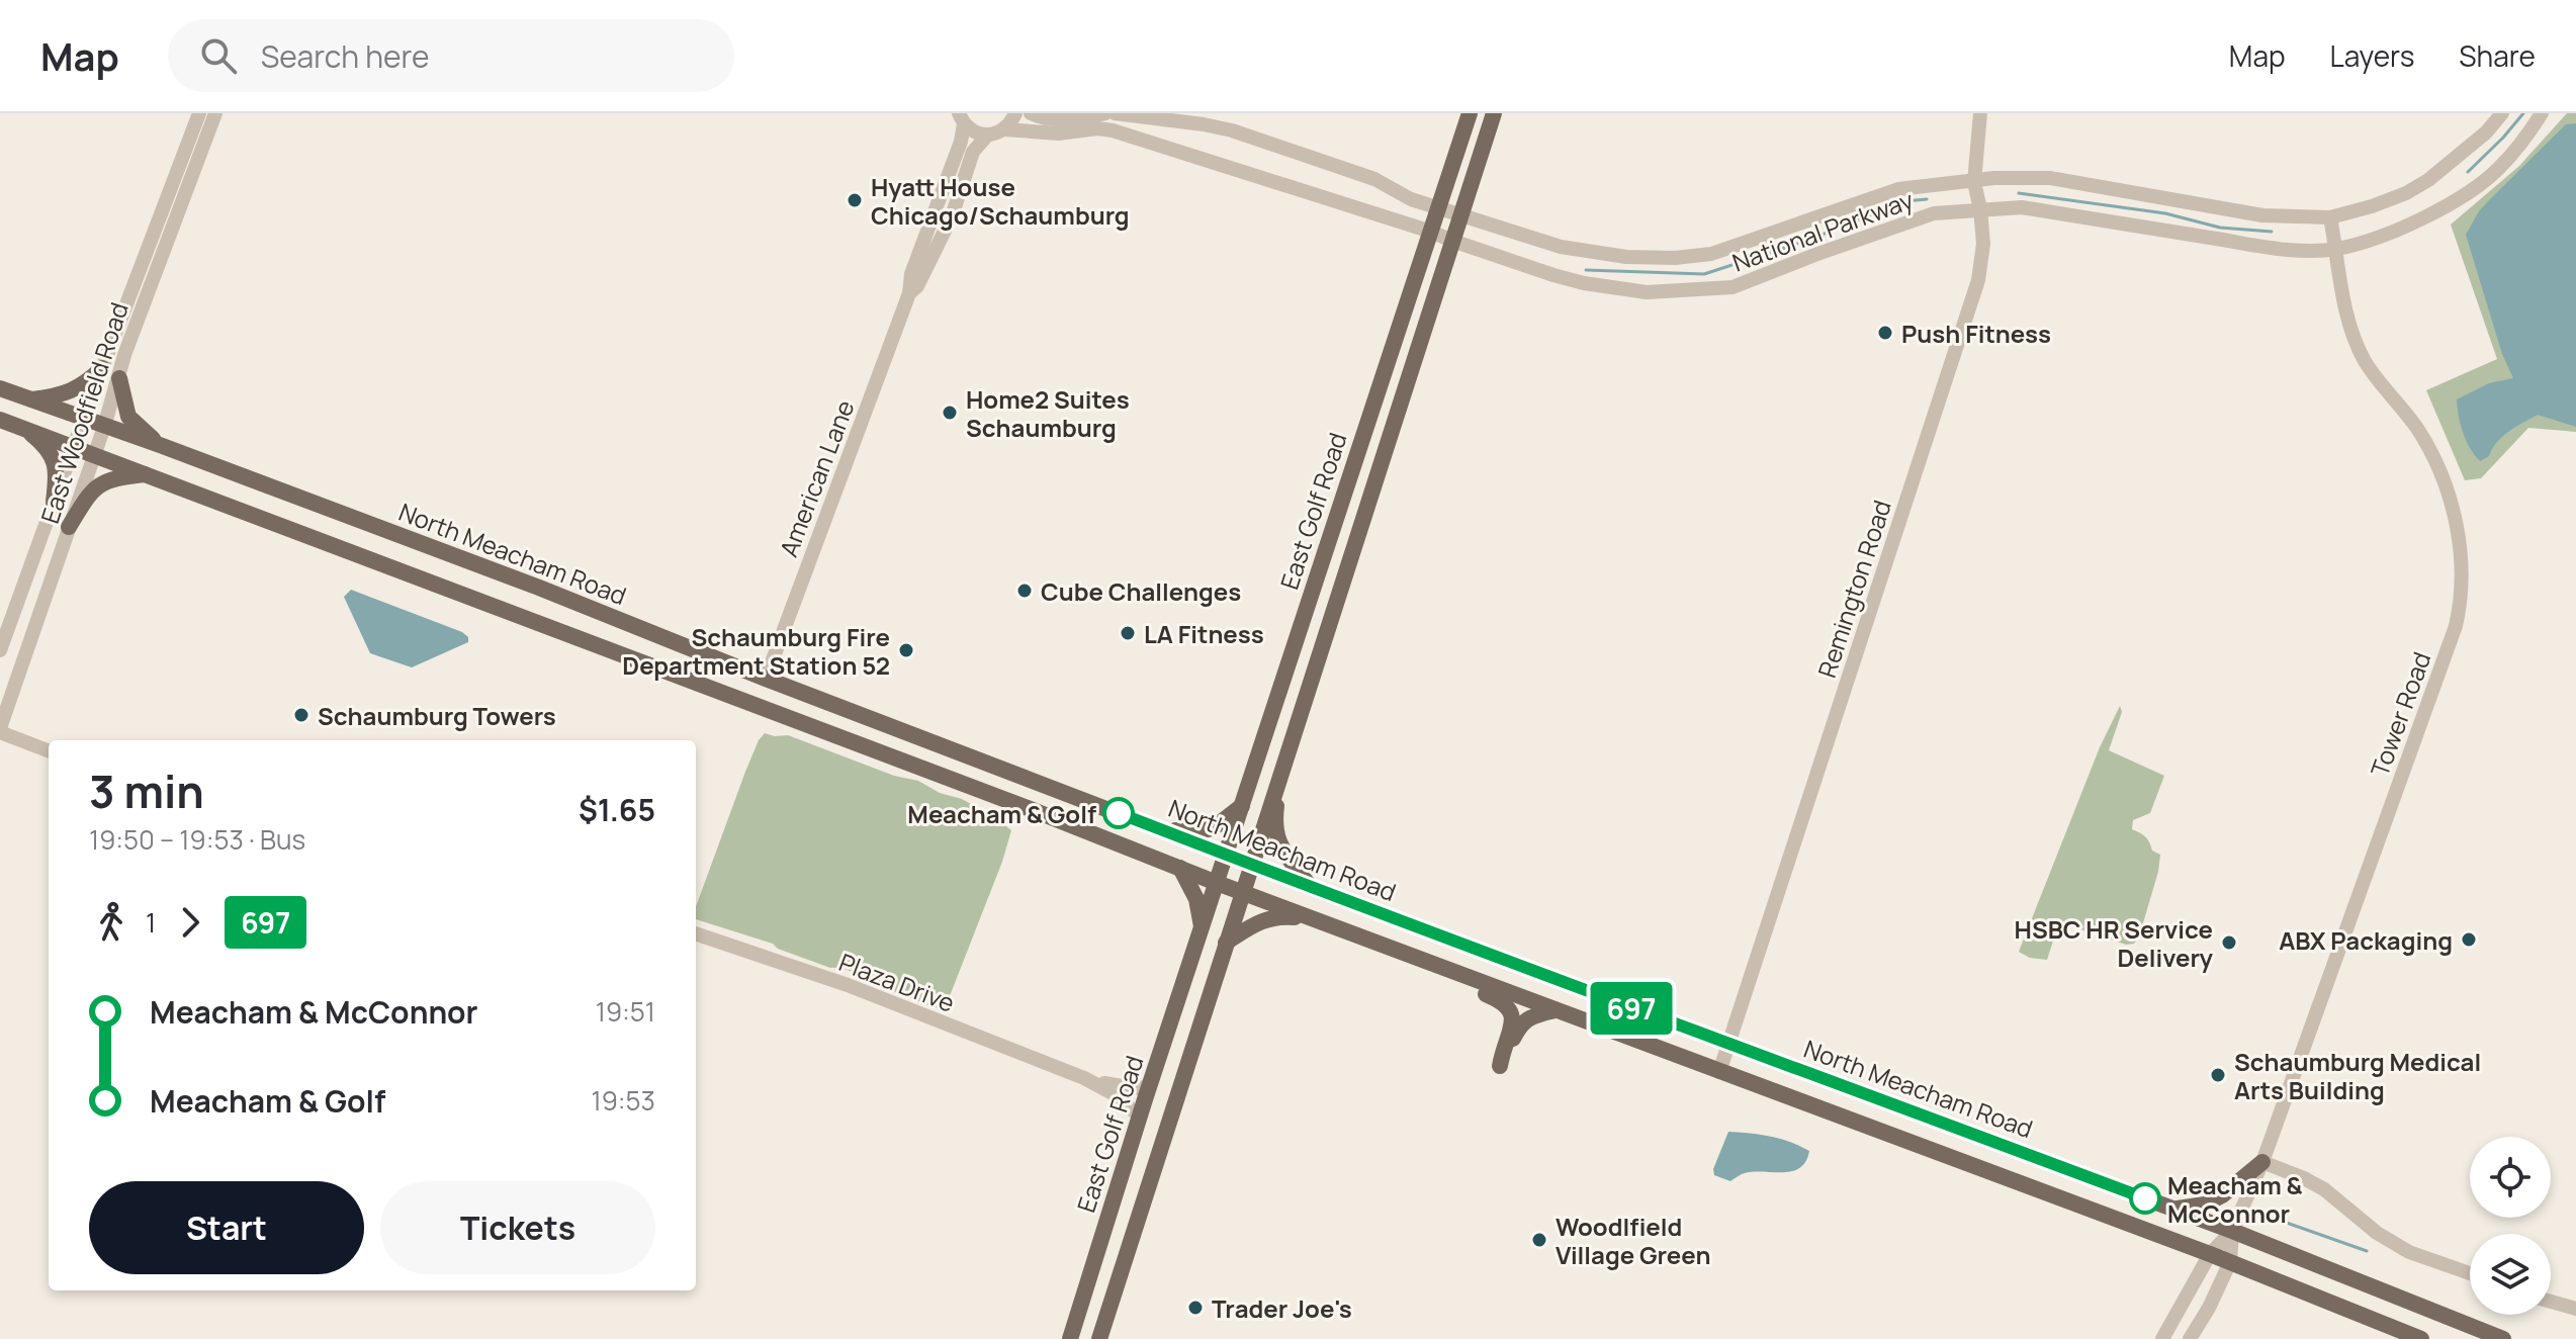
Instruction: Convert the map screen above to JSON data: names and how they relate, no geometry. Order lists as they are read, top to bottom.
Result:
{
  "streets": {
    "main road": ["East Golf Road", "North Meacham Road"],
    "street": [
      "National Parkway",
      "East Woodfield Road",
      "American Lane",
      "Remington Road",
      "Tower Road",
      "Plaza Drive"
    ]
  },
  "crossings": [
    ["National Parkway", "East Golf Road"],
    ["National Parkway", "Remington Road"],
    ["National Parkway", "Tower Road"],
    ["East Woodfield Road", "North Meacham Road"],
    ["American Lane", "North Meacham Road"],
    ["East Golf Road", "North Meacham Road"],
    ["East Golf Road", "Plaza Drive"],
    ["North Meacham Road", "Remington Road"],
    ["North Meacham Road", "Tower Road"]
  ],
  "places": [
    "Hyatt House Chicago/Schaumburg",
    "Push Fitness",
    "Home2 Suites Schaumburg",
    "Cube Challenges",
    "LA Fitness",
    "Schaumburg Fire Department Station 52",
    "Schaumburg Towers",
    "Meacham & Golf",
    "ABX Packaging",
    "HSBC HR Service Delivery",
    "Schaumburg Medical Arts Building",
    "Meacham & McConnor",
    "Woodlfield Village Green",
    "Trader Joe's"
  ],
  "lines": ["bus line 697"],
  "page": {
    "header": "Map",
    "search": "Search here",
    "nav": ["Map", "Layers", "Share"],
    "on_map": "697",
    "heading": ["3 min", "19:50 – 19:53 · Bus", "$1.65"],
    "legs": ["1", "697"],
    "list": [
      {
        "name": "Meacham & McConnor",
        "value": "19:51"
      },
      {
        "name": "Meacham & Golf",
        "value": "19:53"
      }
    ],
    "buttons": ["Start", "Tickets"]
  }
}
